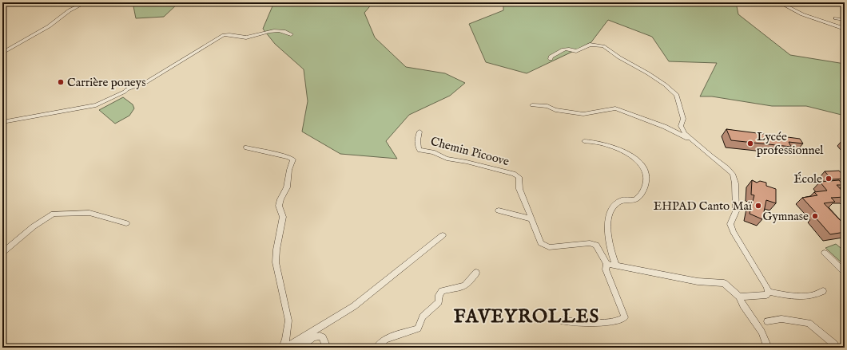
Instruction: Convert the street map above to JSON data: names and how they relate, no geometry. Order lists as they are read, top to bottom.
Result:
{
  "streets": {
    "street": ["Chemin Picoove"]
  },
  "districts": ["FAVEYROLLES"],
  "places": [
    "Carrière poneys",
    "Lycée professionnel",
    "École",
    "EHPAD Canto Maï",
    "Gymnase"
  ]
}
